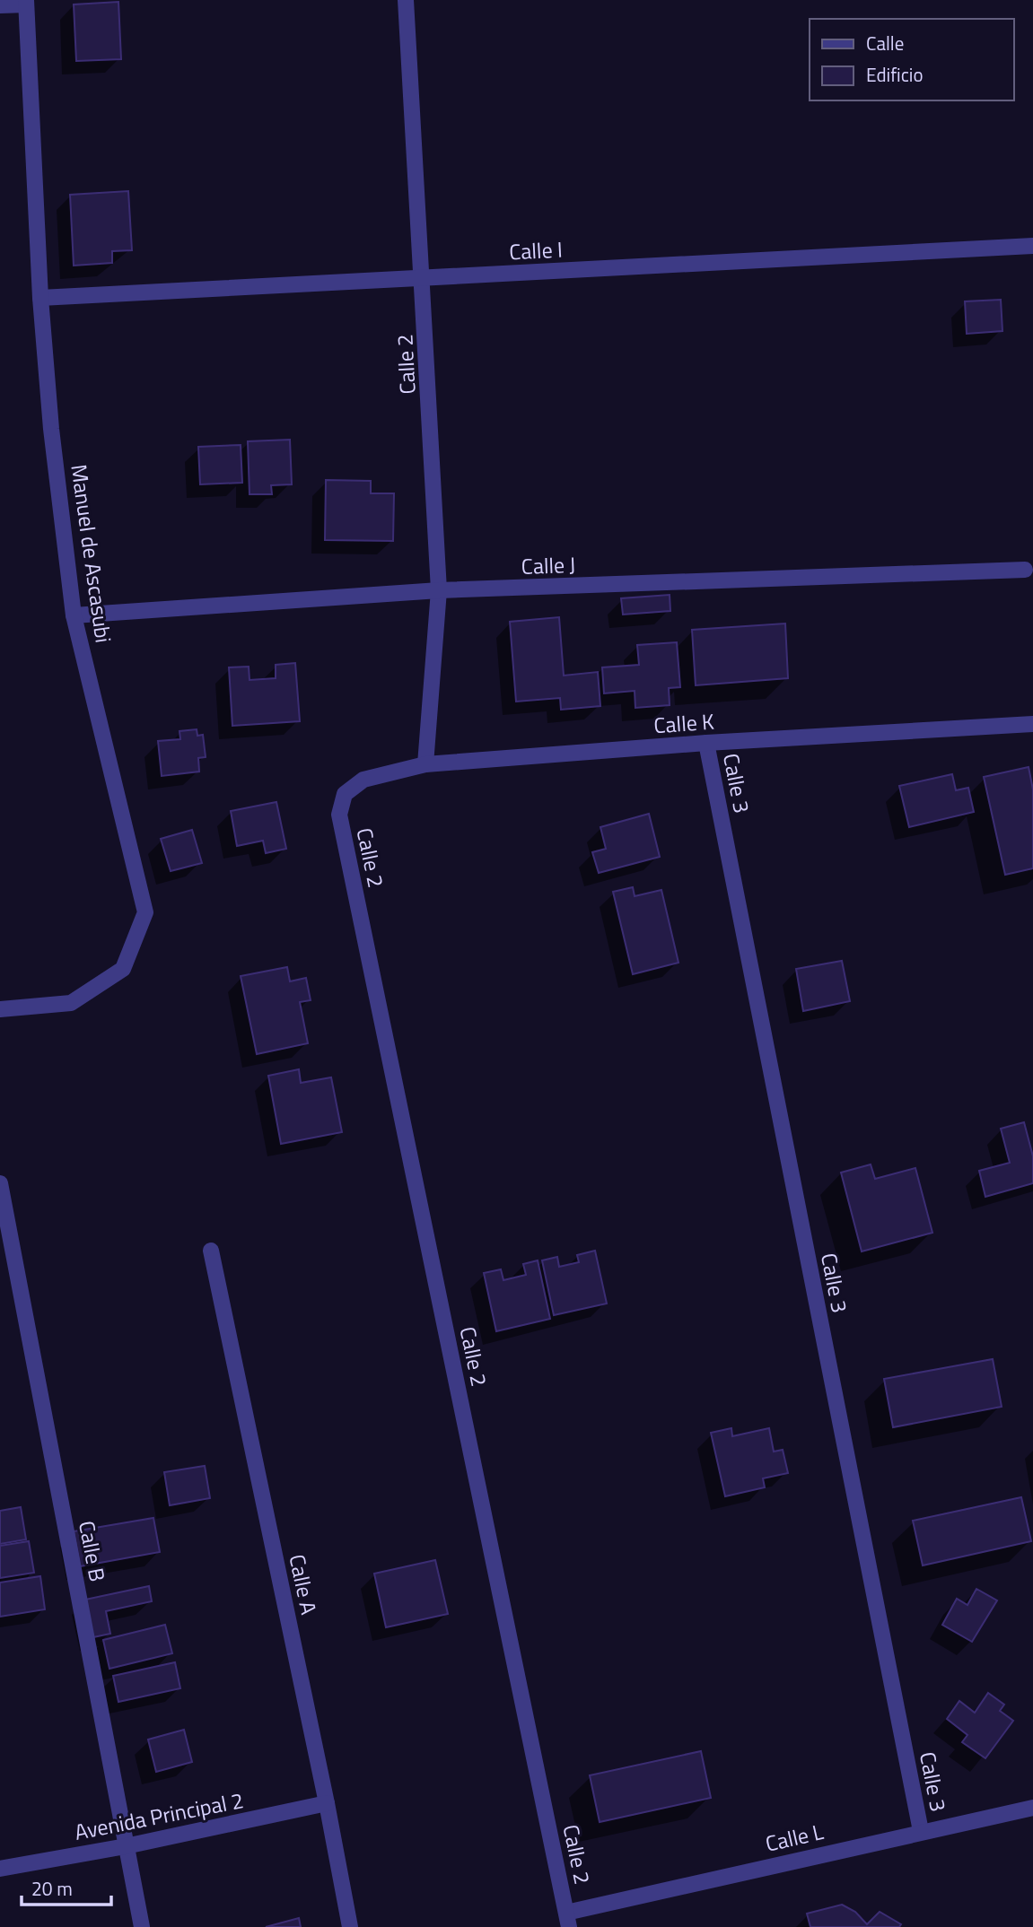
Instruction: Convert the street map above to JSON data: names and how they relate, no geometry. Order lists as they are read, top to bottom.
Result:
{
  "streets": {
    "street": [
      "Calle I",
      "Calle 2",
      "Manuel de Ascasubi",
      "Calle J",
      "Calle K",
      "Calle 3",
      "Calle B",
      "Calle A",
      "Avenida Principal 2",
      "Calle L"
    ]
  },
  "crossings": [
    ["Calle I", "Calle 2"],
    ["Calle I", "Manuel de Ascasubi"],
    ["Calle 2", "Calle J"],
    ["Calle 2", "Calle K"],
    ["Calle 2", "Calle L"],
    ["Manuel de Ascasubi", "Calle J"],
    ["Calle K", "Calle 3"],
    ["Calle 3", "Calle L"],
    ["Calle B", "Avenida Principal 2"],
    ["Calle A", "Avenida Principal 2"]
  ],
  "legend": ["Calle", "Edificio"],
  "scale_bar": "20 m"
}
